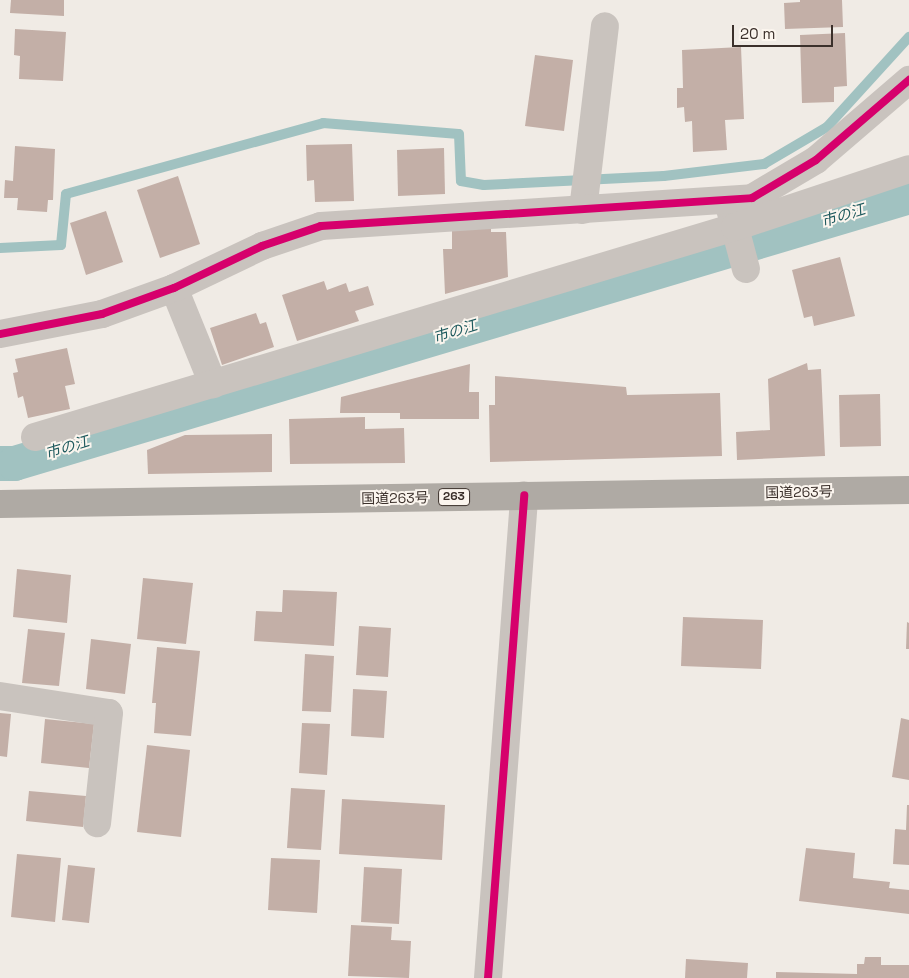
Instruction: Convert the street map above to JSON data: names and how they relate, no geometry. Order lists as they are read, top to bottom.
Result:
{
  "streets": {
    "highway": ["国道263号", "263"]
  },
  "water": ["市の江"],
  "scale_bar": "20 m"
}
